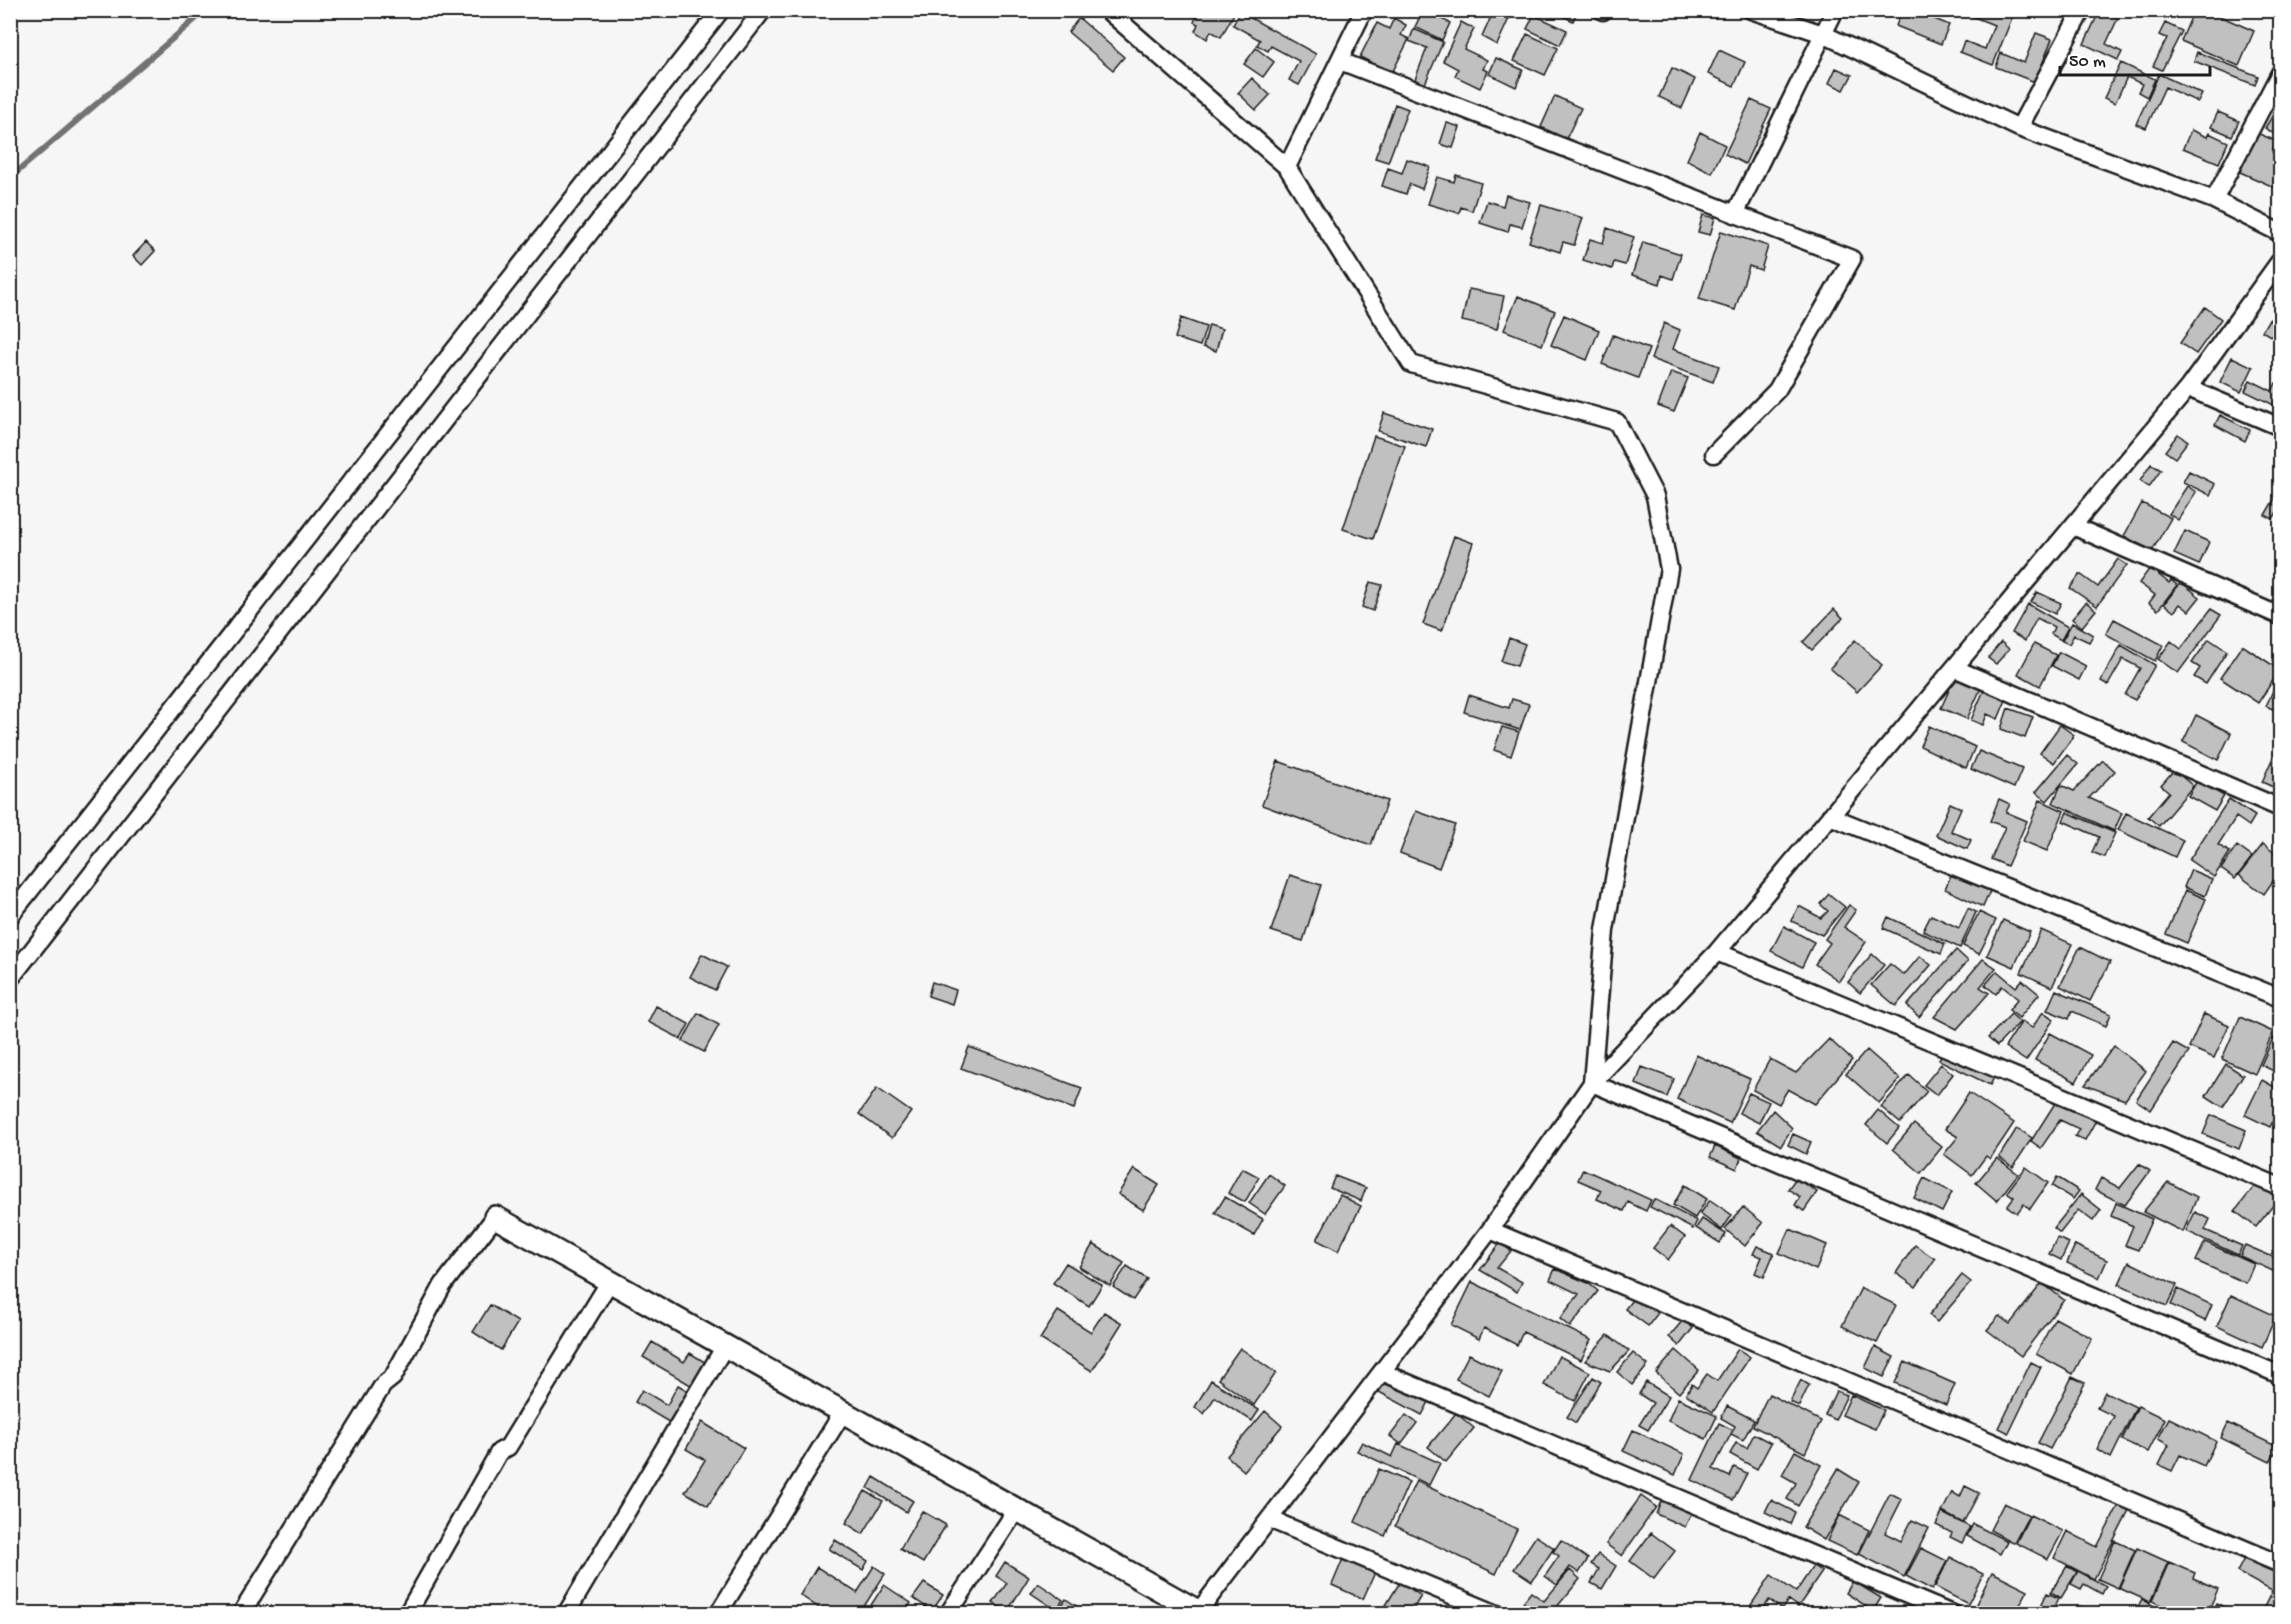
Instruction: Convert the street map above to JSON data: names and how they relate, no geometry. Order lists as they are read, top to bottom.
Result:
{
  "scale_bar": "50 m"
}
